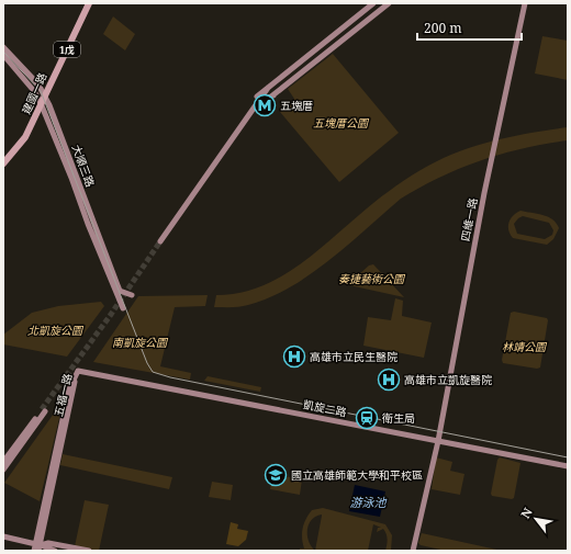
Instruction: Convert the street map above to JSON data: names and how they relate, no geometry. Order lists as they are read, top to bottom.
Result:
{
  "streets": {
    "main road": ["1戊", "建國一路"],
    "street": [
      "大順三路",
      "四維一路",
      "五福一路",
      "凱旋二路"
    ]
  },
  "crossings": [
    ["建國一路", "大順三路"],
    ["四維一路", "凱旋二路"],
    ["五福一路", "凱旋二路"]
  ],
  "water": ["游泳池"],
  "parks": [
    "五塊厝公園",
    "奏捷藝術公園",
    "北凱旋公園",
    "南凱旋公園",
    "林靖公園"
  ],
  "places": {
    "metro station": ["五塊厝"],
    "hospital": ["高雄市立民生醫院", "高雄市立凱旋醫院"],
    "station": ["衛生局"],
    "school or university": ["國立高雄師範大學和平校區"]
  },
  "scale_bar": "200 m",
  "north": "top left"
}
